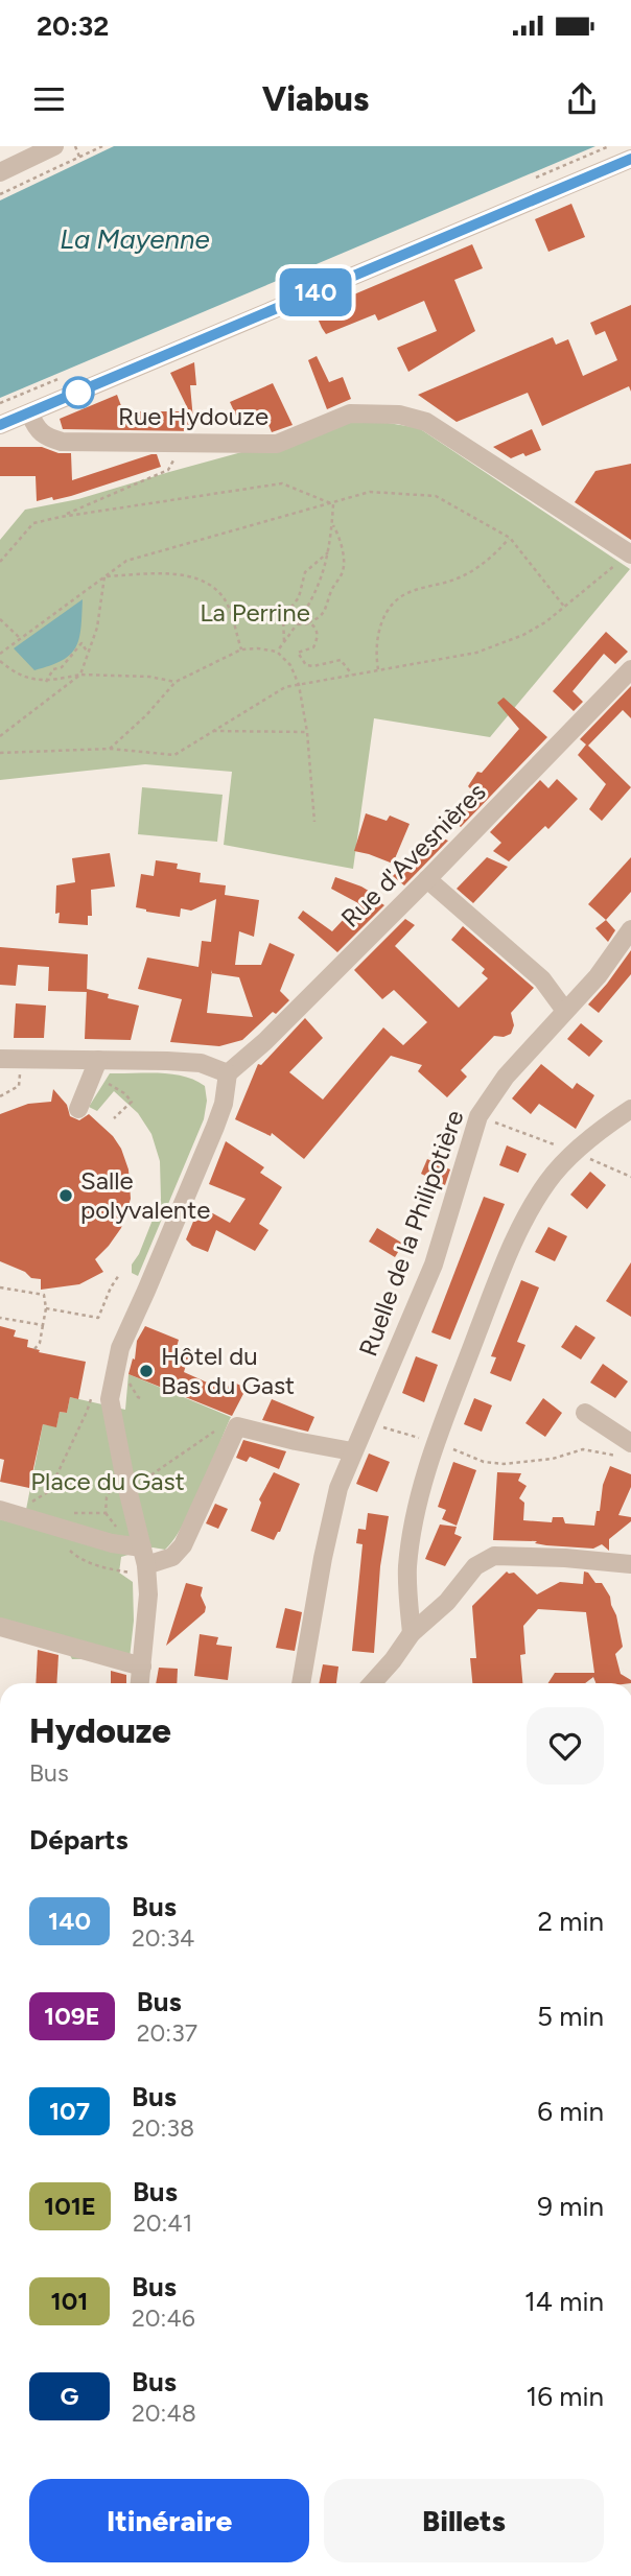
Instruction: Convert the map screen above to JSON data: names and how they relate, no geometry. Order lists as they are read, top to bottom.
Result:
{
  "streets": {
    "street": ["Rue Hydouze", "Rue d'Avesnières", "Ruelle de la Philipotière"]
  },
  "water": ["La Mayenne"],
  "parks": ["La Perrine", "Place du Gast"],
  "places": ["Salle polyvalente", "Hôtel du Bas du Gast"],
  "lines": ["bus line 140"],
  "page": {
    "status": "20:32",
    "header": "Viabus",
    "on_map": "140",
    "heading": [
      ["Hydouze", "Bus"],
      "Départs"
    ],
    "list": [
      {
        "mark": "140",
        "name": "Bus",
        "note": "20:34",
        "value": "2 min"
      },
      {
        "mark": "109E",
        "name": "Bus",
        "note": "20:37",
        "value": "5 min"
      },
      {
        "mark": "107",
        "name": "Bus",
        "note": "20:38",
        "value": "6 min"
      },
      {
        "mark": "101E",
        "name": "Bus",
        "note": "20:41",
        "value": "9 min"
      },
      {
        "mark": "101",
        "name": "Bus",
        "note": "20:46",
        "value": "14 min"
      },
      {
        "mark": "G",
        "name": "Bus",
        "note": "20:48",
        "value": "16 min"
      }
    ],
    "buttons": ["Itinéraire", "Billets"]
  }
}
